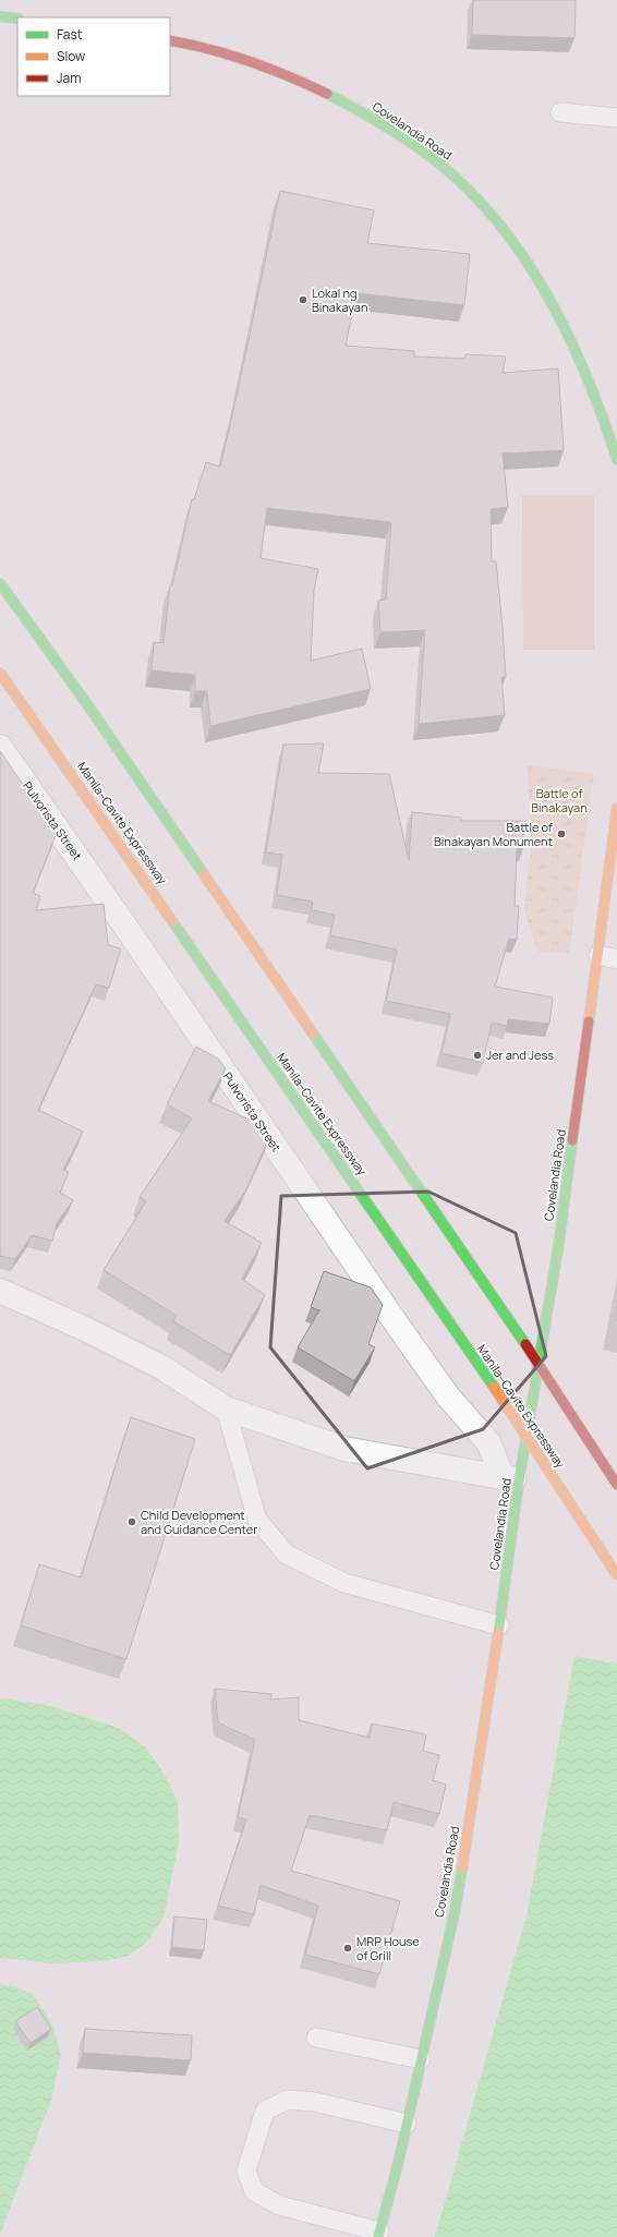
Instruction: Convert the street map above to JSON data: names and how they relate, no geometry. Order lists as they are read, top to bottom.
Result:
{
  "streets": {
    "main road": ["Covelandia Road", "Manila–Cavite Expressway"],
    "street": ["Pulvorista Street"]
  },
  "crossings": [
    ["Covelandia Road", "Pulvorista Street"]
  ],
  "parks": ["Battle of Binakayan"],
  "places": [
    "Lokal ng Binakayan",
    "Battle of Binakayan Monument",
    "Jer and Jess",
    "Child Development and Guidance Center",
    "MRP House of Grill"
  ],
  "legend": ["Fast", "Slow", "Jam"]
}
